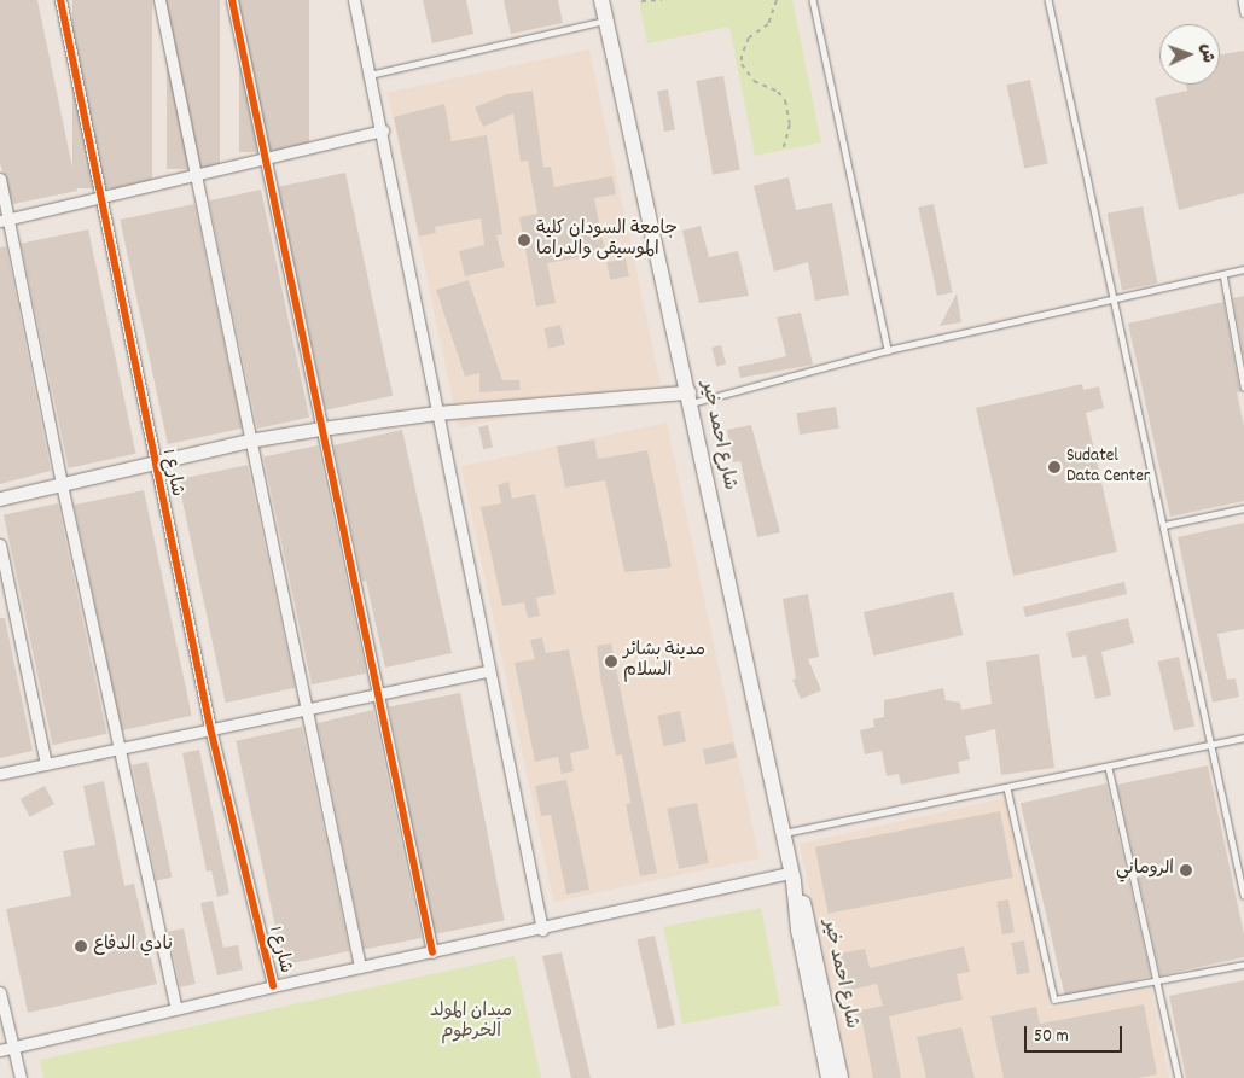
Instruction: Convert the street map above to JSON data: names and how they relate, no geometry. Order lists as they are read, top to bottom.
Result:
{
  "streets": {
    "main road": ["شارع احمد خير"],
    "street": ["شارع 1"]
  },
  "parks": ["ميدان المولد الخرطوم"],
  "places": [
    "جامعة السودان كلية الموسيقى والدراما",
    "Sudatel Data Center",
    "مدينة بشائر السلام",
    "الروماني",
    "نادي الدفاع"
  ],
  "scale_bar": "50 m",
  "north": "right"
}
